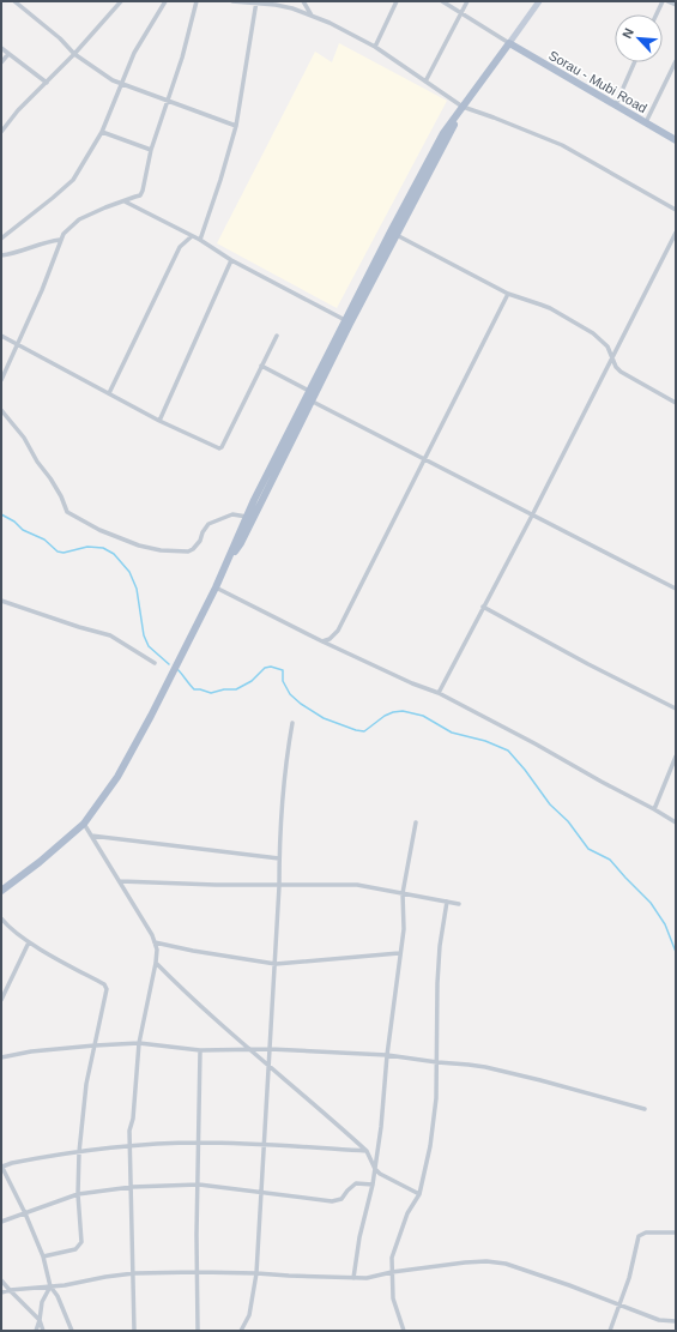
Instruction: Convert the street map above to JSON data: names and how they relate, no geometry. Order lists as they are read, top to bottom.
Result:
{
  "streets": {
    "main road": ["Sorau - Mubi Road"]
  },
  "north": "top left"
}
